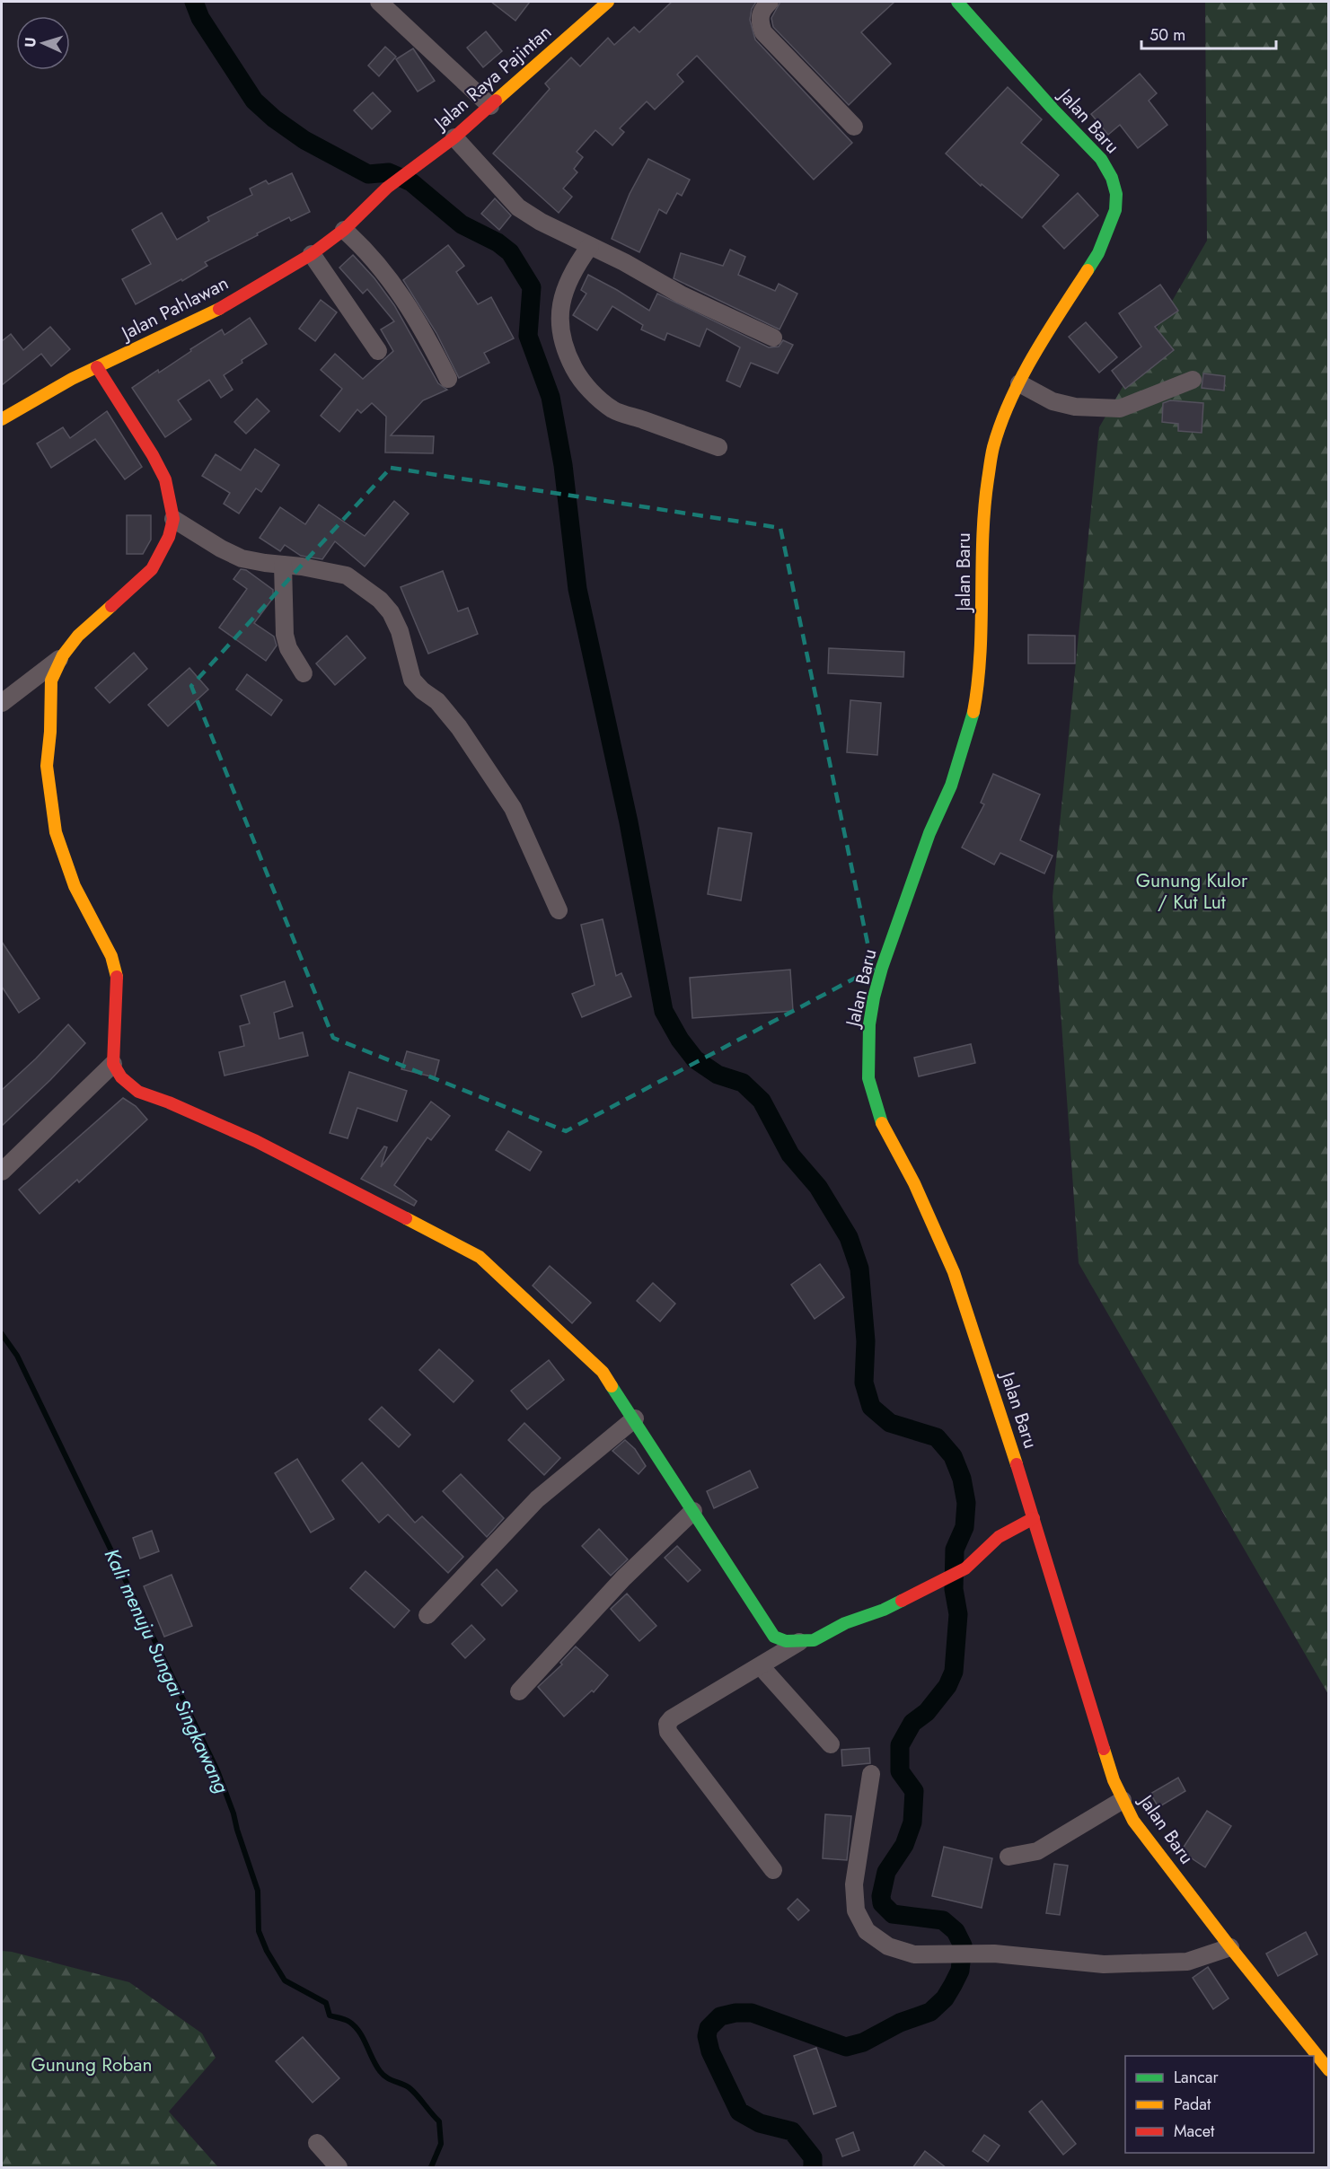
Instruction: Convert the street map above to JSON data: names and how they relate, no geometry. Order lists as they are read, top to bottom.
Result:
{
  "streets": {
    "street": ["Jalan Raya Pajintan", "Jalan Baru", "Jalan Pahlawan"]
  },
  "crossings": [
    ["Jalan Raya Pajintan", "Jalan Pahlawan"]
  ],
  "water": ["Kali menuju Sungai Singkawang"],
  "parks": ["Gunung Kulor / Kut Lut", "Gunung Roban"],
  "legend": ["Lancar", "Padat", "Macet"],
  "scale_bar": "50 m",
  "north": "left"
}
